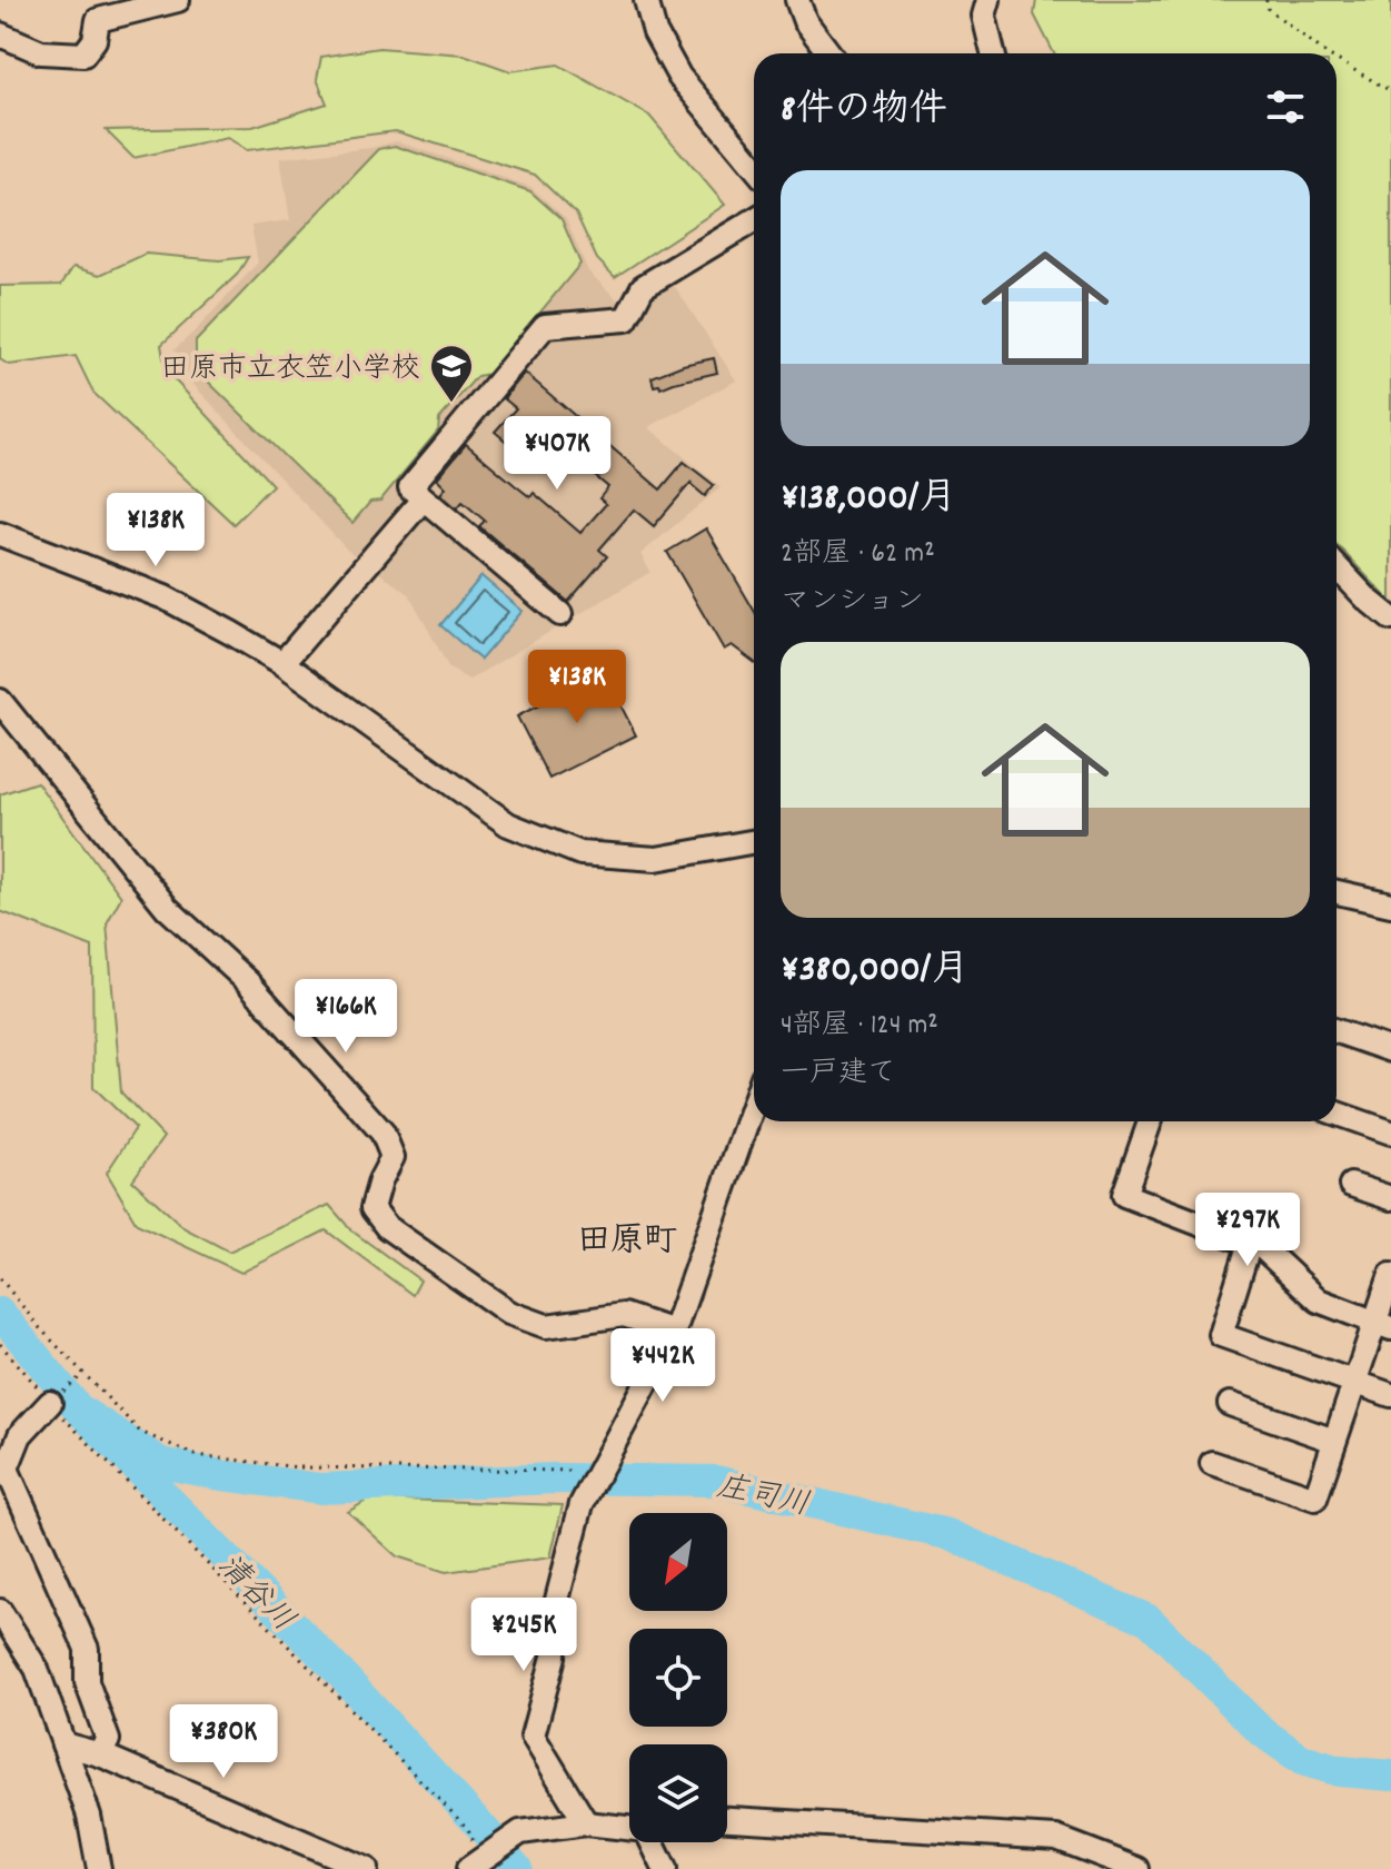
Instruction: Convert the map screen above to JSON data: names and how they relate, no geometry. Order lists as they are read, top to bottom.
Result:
{
  "districts": ["田原町"],
  "water": ["庄司川", "清谷川"],
  "places": {
    "school or university": ["田原市立衣笠小学校"]
  },
  "north": "bottom left",
  "page": {
    "heading": "8件の物件",
    "list": [
      {
        "name": "¥138,000/月",
        "note": "2部屋 · 62 m² · マンション"
      },
      {
        "name": "¥380,000/月",
        "note": "4部屋 · 124 m² · 一戸建て"
      }
    ],
    "price": [
      "¥407K",
      "¥138K",
      "¥138K",
      "¥166K",
      "¥297K",
      "¥442K",
      "¥245K",
      "¥380K"
    ]
  }
}
